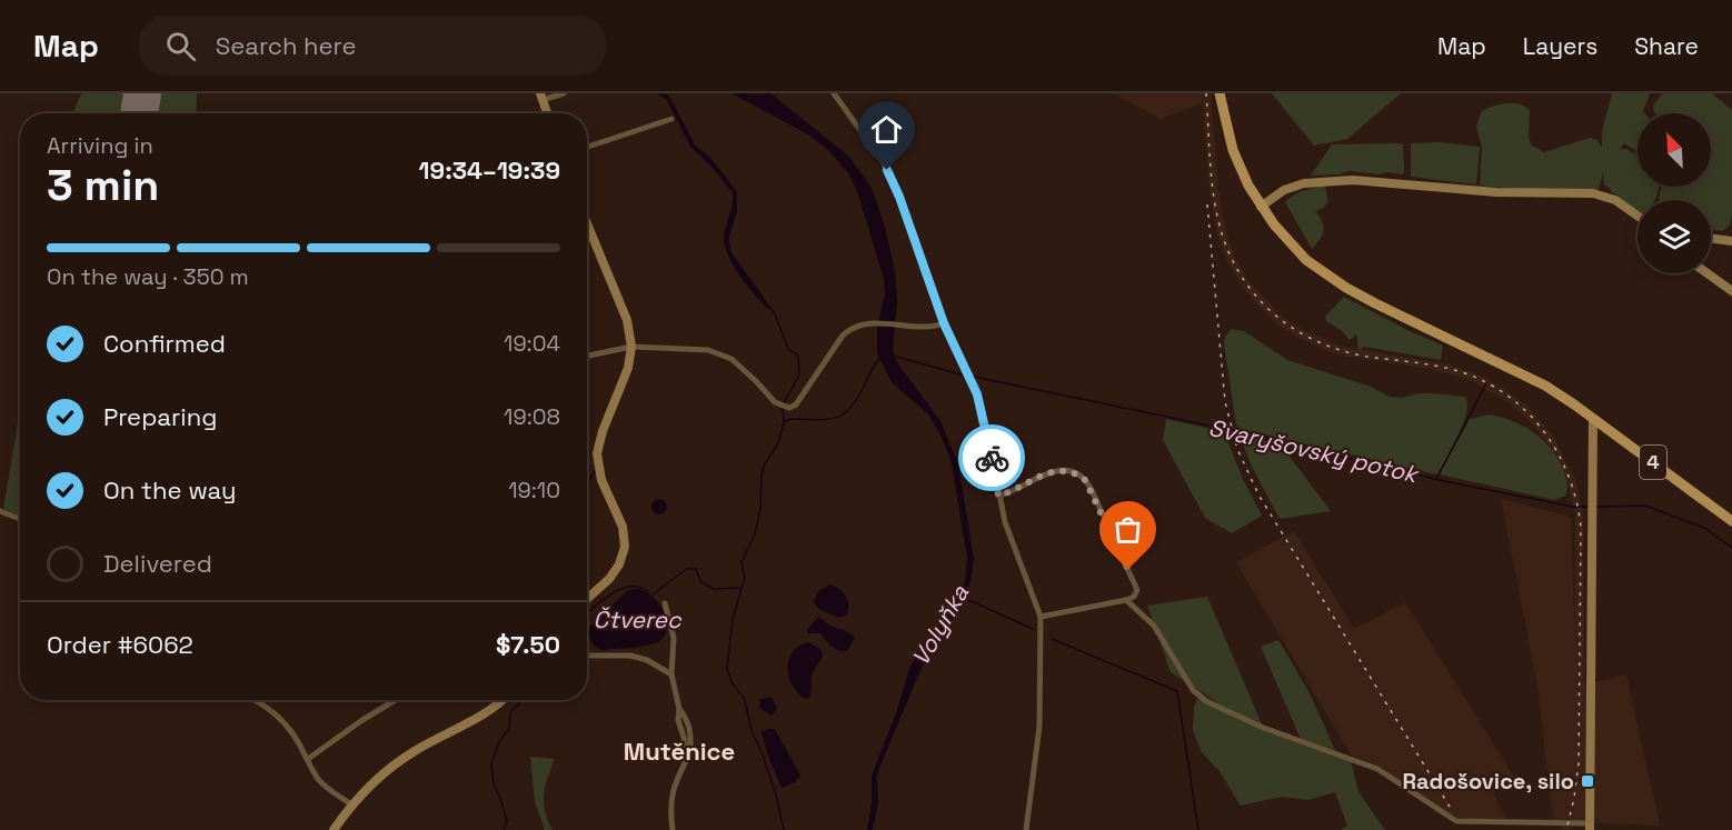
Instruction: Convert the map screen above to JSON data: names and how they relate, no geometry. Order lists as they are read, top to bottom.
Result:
{
  "streets": {
    "main road": ["4"]
  },
  "districts": ["Mutěnice"],
  "water": ["Svaryšovský potok", "Čtverec", "Volyňka"],
  "places": {
    "transit": ["Radošovice, silo"]
  },
  "north": "top left",
  "page": {
    "header": "Map",
    "search": "Search here",
    "nav": ["Map", "Layers", "Share"],
    "heading": ["3 min", "Arriving in", "19:34–19:39"],
    "panel": ["Order #6062", "$7.50"],
    "bar": "On the way · 350 m",
    "list": [
      ["Confirmed", "19:04"],
      ["Preparing", "19:08"],
      ["On the way", "19:10"],
      "Delivered"
    ]
  }
}
